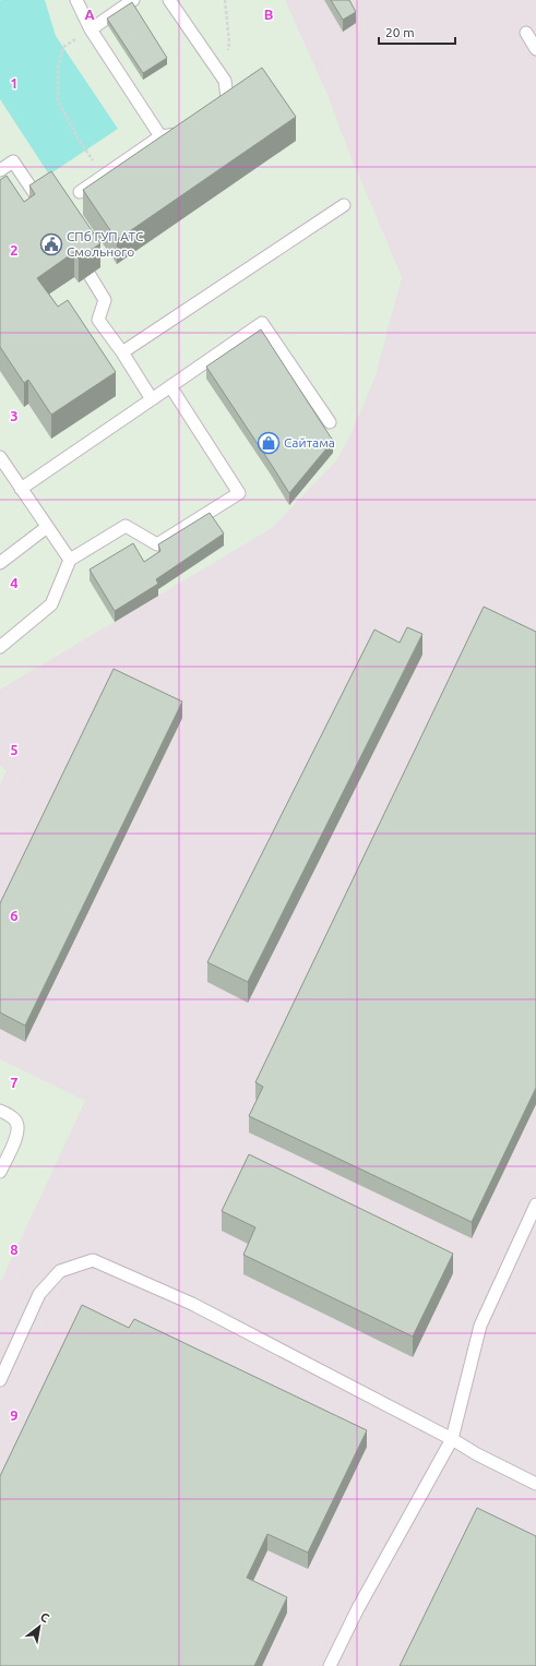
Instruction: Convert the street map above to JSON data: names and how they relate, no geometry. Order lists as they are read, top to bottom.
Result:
{
  "places": {
    "public building": ["СПб ГУП АТС Смольного"],
    "shop": ["Сайтама"]
  },
  "scale_bar": "20 m",
  "north": "top right",
  "grid": {
    "columns": ["A", "B"],
    "rows": [
      "1",
      "2",
      "3",
      "4",
      "5",
      "6",
      "7",
      "8",
      "9"
    ]
  }
}
